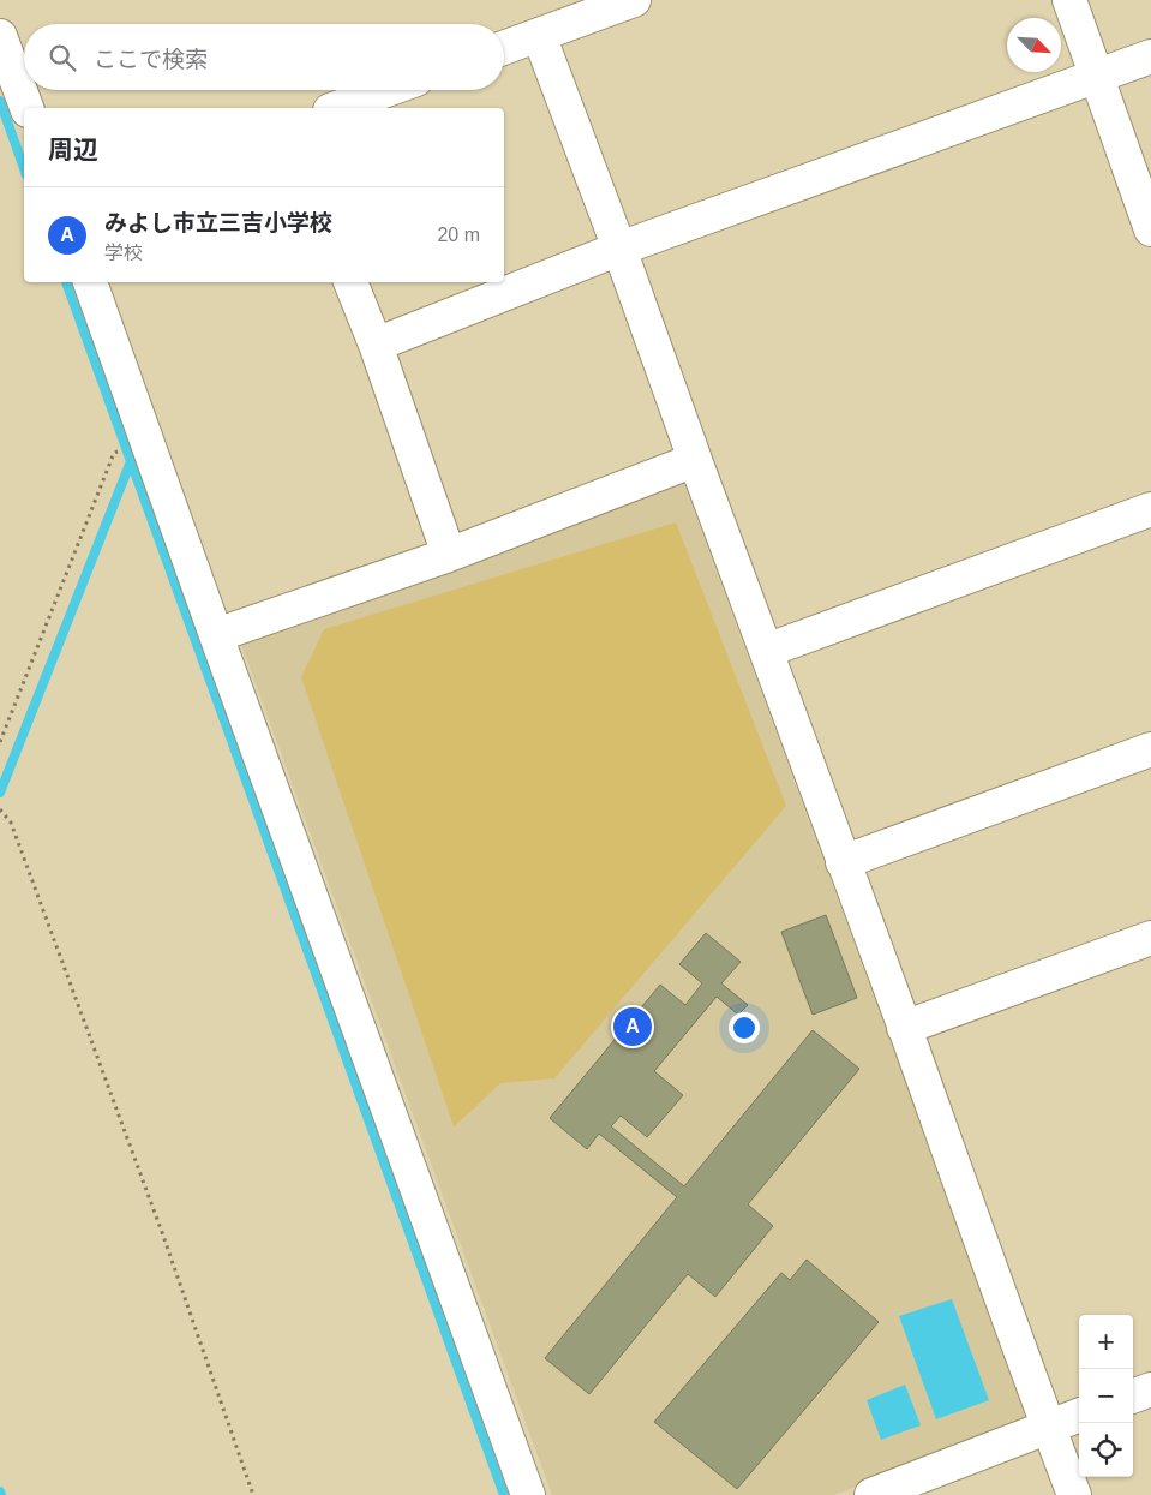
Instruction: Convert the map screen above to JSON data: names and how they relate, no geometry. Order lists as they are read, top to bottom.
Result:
{
  "north": "bottom right",
  "page": {
    "search": "ここで検索",
    "heading": "周辺",
    "list": [
      {
        "mark": "A",
        "name": "みよし市立三吉小学校",
        "note": "学校",
        "value": "20 m"
      }
    ],
    "pins": "A",
    "map_buttons": ["+", "−"]
  }
}
